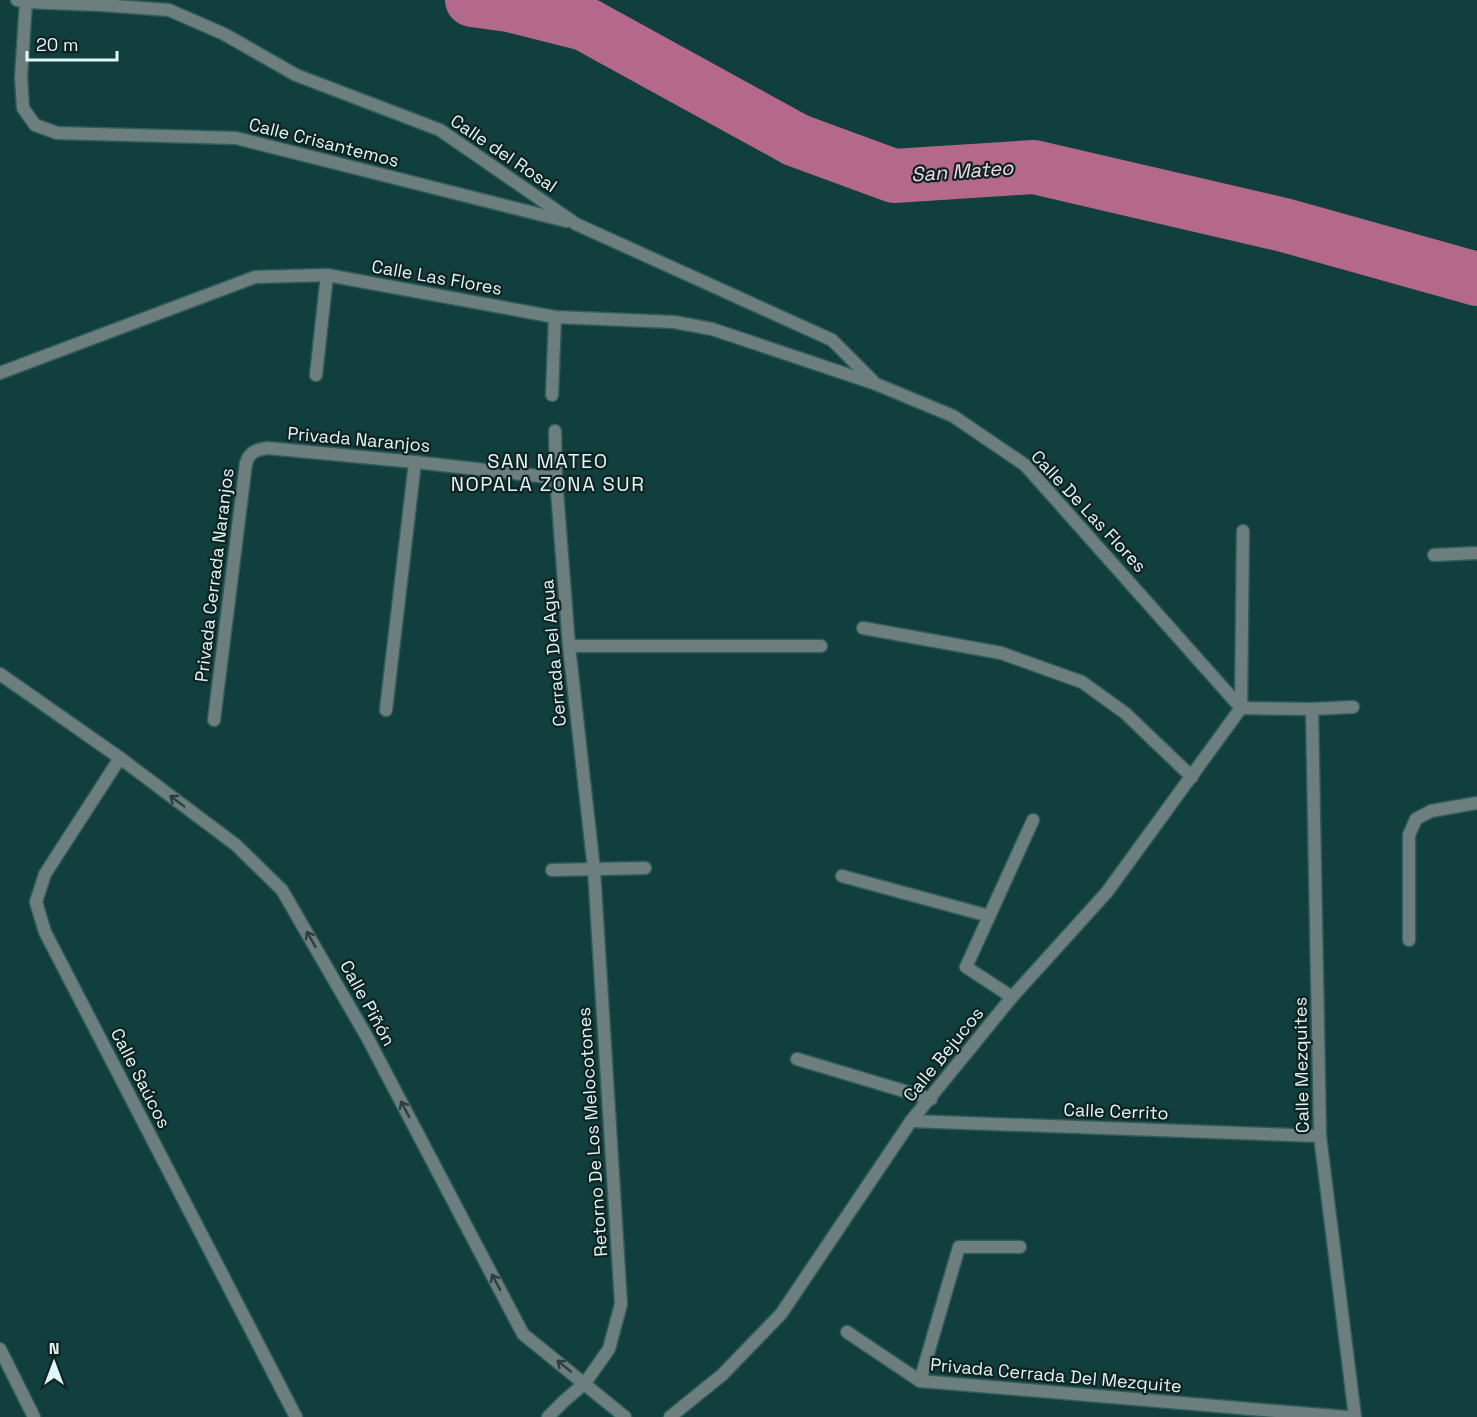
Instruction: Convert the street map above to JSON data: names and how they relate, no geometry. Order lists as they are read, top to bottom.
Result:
{
  "streets": {
    "street": [
      "Calle Crisantemos",
      "Calle del Rosal",
      "Calle Las Flores",
      "Privada Naranjos",
      "Calle De Las Flores",
      "Privada Cerrada Naranjos",
      "Cerrada Del Agua",
      "Calle Piñón",
      "Calle Bejucos",
      "Calle Mezquites",
      "Calle Saúcos",
      "Calle Cerrito",
      "Retorno De Los Melocotones",
      "Privada Cerrada Del Mezquite"
    ]
  },
  "crossings": [
    ["Calle Crisantemos", "Calle del Rosal"],
    ["Calle del Rosal", "Calle Las Flores"],
    ["Calle del Rosal", "Calle De Las Flores"],
    ["Calle Las Flores", "Calle De Las Flores"],
    ["Privada Naranjos", "Privada Cerrada Naranjos"],
    ["Privada Naranjos", "Cerrada Del Agua"],
    ["Calle De Las Flores", "Calle Bejucos"],
    ["Cerrada Del Agua", "Retorno De Los Melocotones"],
    ["Calle Piñón", "Calle Saúcos"],
    ["Calle Piñón", "Retorno De Los Melocotones"],
    ["Calle Bejucos", "Calle Cerrito"],
    ["Calle Mezquites", "Calle Cerrito"]
  ],
  "one_way": ["Calle Piñón"],
  "districts": ["SAN MATEO NOPALA ZONA SUR"],
  "water": ["San Mateo"],
  "scale_bar": "20 m",
  "north": "top"
}
